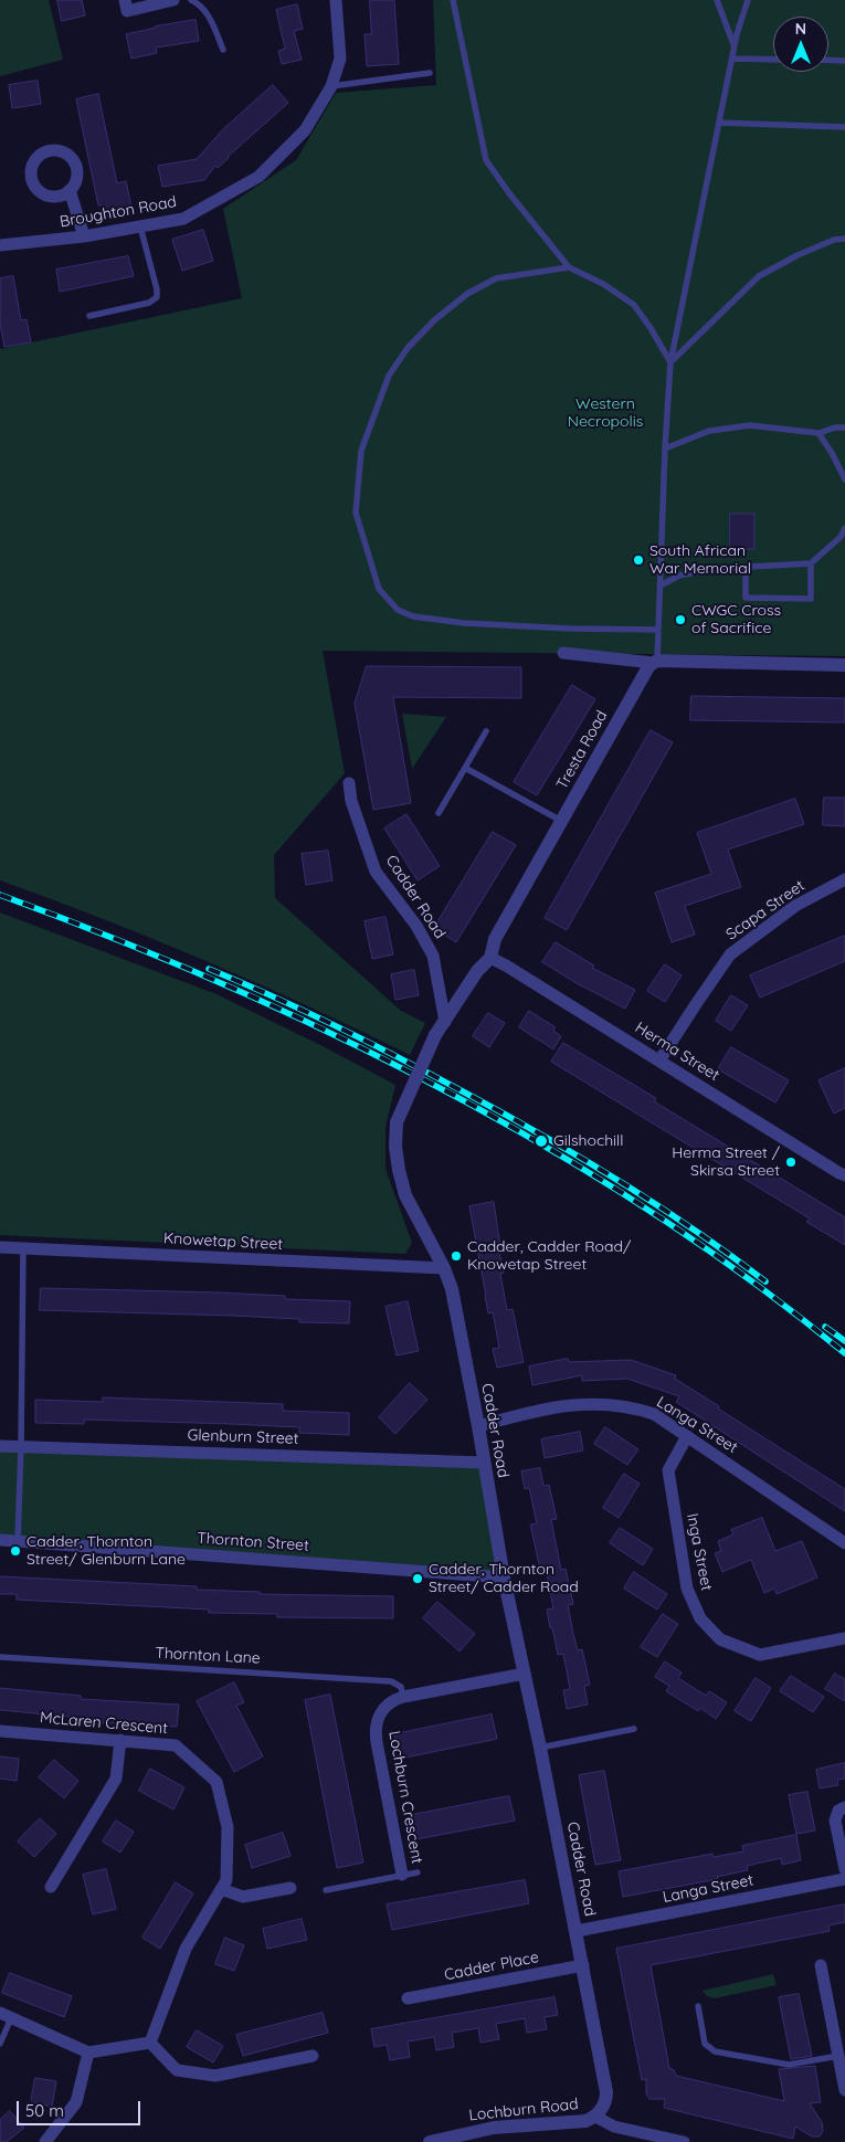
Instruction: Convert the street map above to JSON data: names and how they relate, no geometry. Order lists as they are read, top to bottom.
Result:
{
  "streets": {
    "street": [
      "Broughton Road",
      "Tresta Road",
      "Cadder Road",
      "Scapa Street",
      "Herma Street",
      "Knowetap Street",
      "Langa Street",
      "Glenburn Street",
      "Thornton Street",
      "Inga Street",
      "McLaren Crescent",
      "Lochburn Crescent",
      "Cadder Place",
      "Lochburn Road"
    ],
    "lane": ["Thornton Lane"]
  },
  "crossings": [
    ["Tresta Road", "Cadder Road"],
    ["Tresta Road", "Herma Street"],
    ["Cadder Road", "Knowetap Street"],
    ["Cadder Road", "Langa Street"],
    ["Cadder Road", "Glenburn Street"],
    ["Cadder Road", "Thornton Street"],
    ["Cadder Road", "Lochburn Crescent"],
    ["Cadder Road", "Cadder Place"],
    ["Cadder Road", "Lochburn Road"],
    ["Scapa Street", "Herma Street"],
    ["Langa Street", "Inga Street"],
    ["Thornton Lane", "Lochburn Crescent"]
  ],
  "parks": ["Western Necropolis"],
  "places": [
    "South African War Memorial",
    "CWGC Cross of Sacrifice",
    "Gilshochill",
    "Herma Street / Skirsa Street",
    "Cadder, Cadder Road/ Knowetap Street",
    "Cadder, Thornton Street/ Glenburn Lane",
    "Cadder, Thornton Street/ Cadder Road"
  ],
  "scale_bar": "50 m",
  "north": "top"
}
